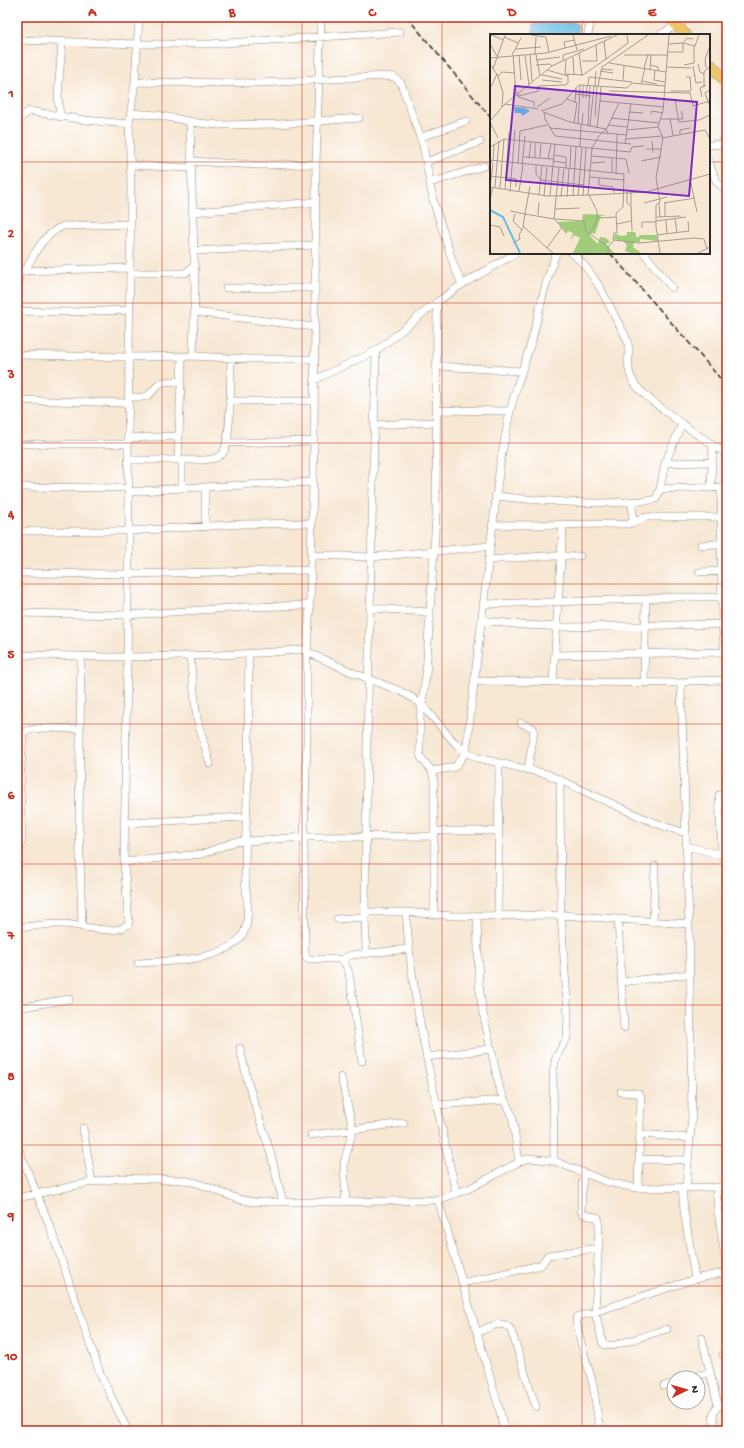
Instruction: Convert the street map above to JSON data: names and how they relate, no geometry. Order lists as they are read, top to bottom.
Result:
{
  "north": "right",
  "grid": {
    "columns": [
      "A",
      "B",
      "C",
      "D",
      "E"
    ],
    "rows": [
      "1",
      "2",
      "3",
      "4",
      "5",
      "6",
      "7",
      "8",
      "9",
      "10"
    ]
  }
}
